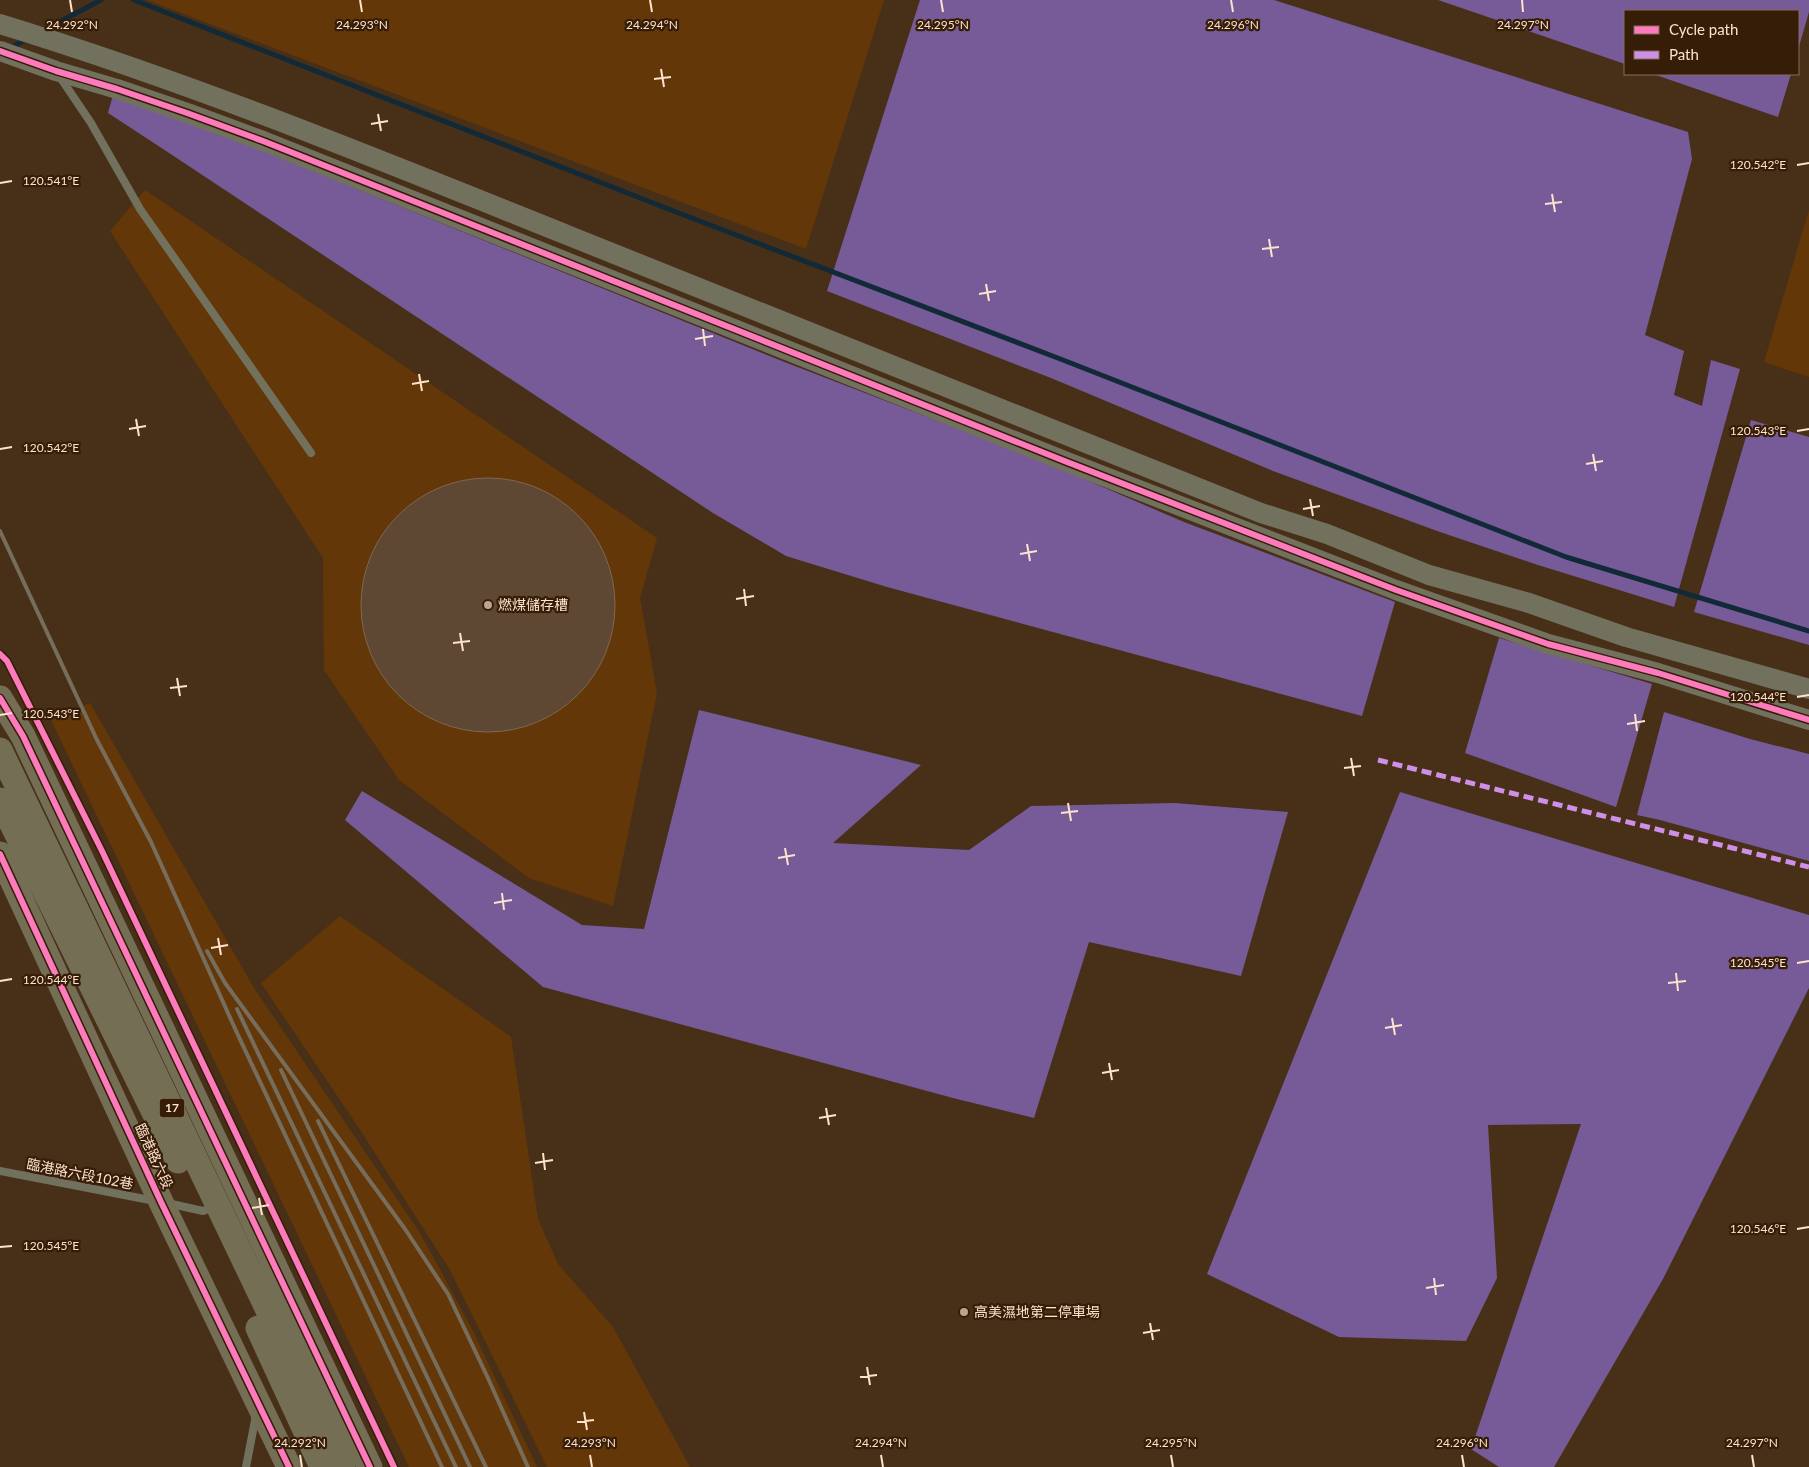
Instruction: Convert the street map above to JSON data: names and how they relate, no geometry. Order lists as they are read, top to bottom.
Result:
{
  "streets": {
    "main road": ["17", "臨港路六段"],
    "lane": ["臨港路六段102巷"]
  },
  "crossings": [
    ["臨港路六段", "臨港路六段102巷"]
  ],
  "places": ["燃煤儲存槽", "高美濕地第二停車場"],
  "legend": ["Cycle path", "Path"],
  "coordinates": [
    "24.292°N",
    "24.293°N",
    "24.294°N",
    "24.295°N",
    "24.296°N",
    "24.297°N",
    "120.542°E",
    "120.541°E",
    "120.543°E",
    "120.544°E",
    "120.545°E",
    "120.546°E"
  ]
}
